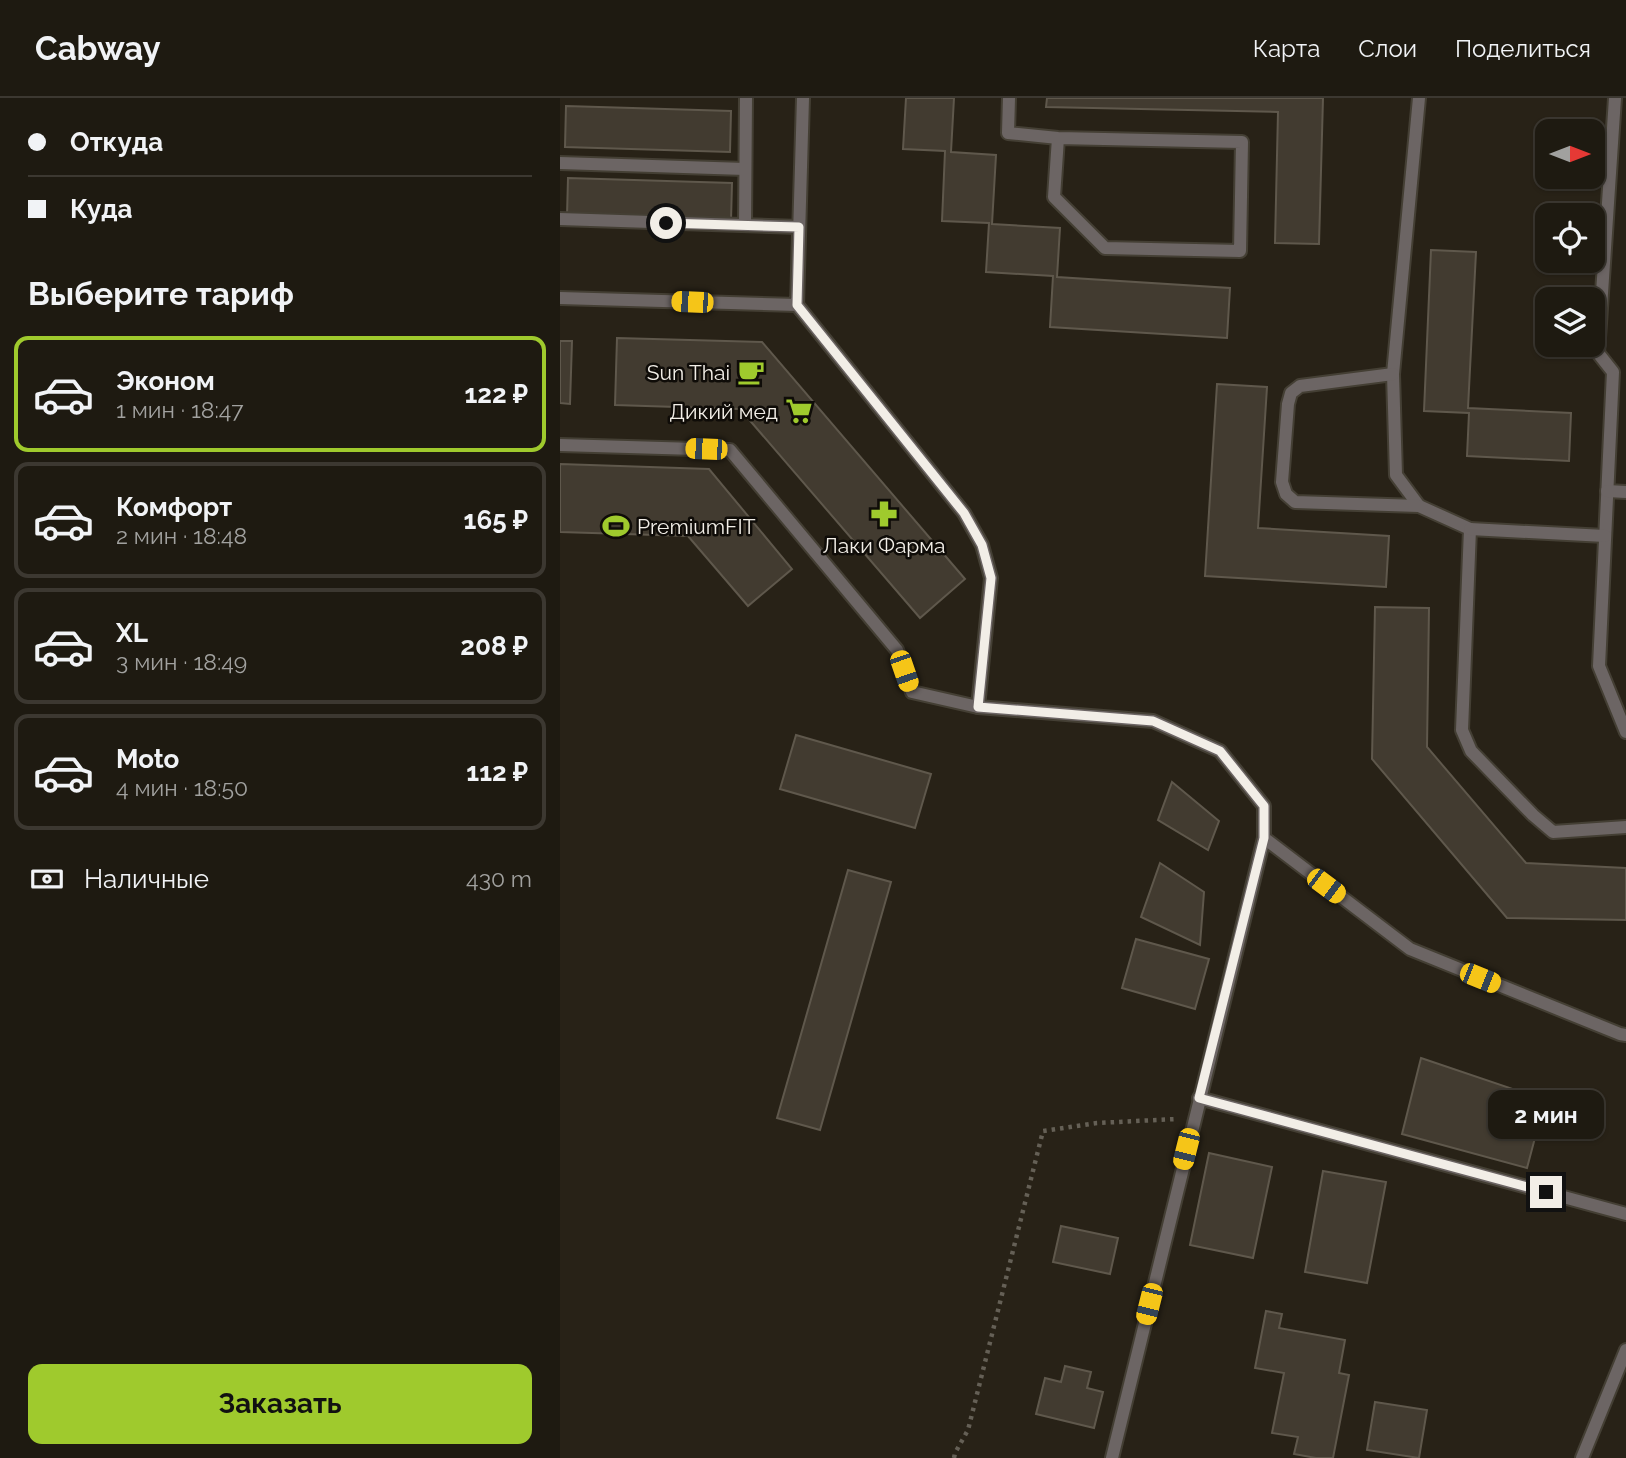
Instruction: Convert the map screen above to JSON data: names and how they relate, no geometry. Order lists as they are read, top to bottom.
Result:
{
  "places": {
    "cafe": ["Sun Thai"],
    "supermarket": ["Дикий мед"],
    "pharmacy": ["Лаки Фарма"],
    "sports": ["PremiumFIT"]
  },
  "north": "right",
  "page": {
    "header": "Cabway",
    "nav": ["Карта", "Слои", "Поделиться"],
    "banner": ["Откуда", "Куда"],
    "heading": "Выберите тариф",
    "list": [
      {
        "name": "Эконом",
        "note": "1 мин · 18:47",
        "value": "122 ₽"
      },
      {
        "name": "Комфорт",
        "note": "2 мин · 18:48",
        "value": "165 ₽"
      },
      {
        "name": "XL",
        "note": "3 мин · 18:49",
        "value": "208 ₽"
      },
      {
        "name": "Moto",
        "note": "4 мин · 18:50",
        "value": "112 ₽"
      }
    ],
    "pay": ["Наличные", "430 m"],
    "bubble": "2 мин",
    "buttons": "Заказать"
  }
}
